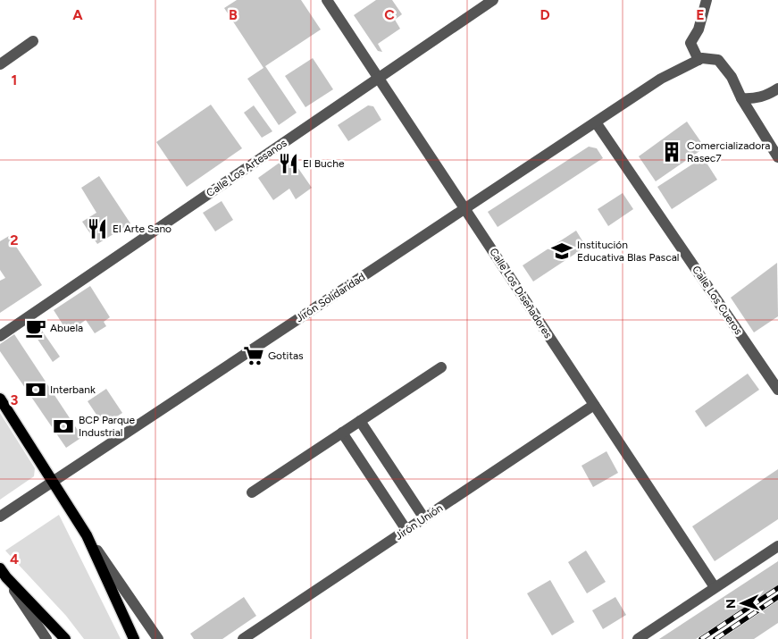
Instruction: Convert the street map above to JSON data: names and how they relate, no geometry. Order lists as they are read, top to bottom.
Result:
{
  "streets": {
    "street": [
      "Calle Los Artesanos",
      "Calle Los Diseñadores",
      "Jirón Solidaridad",
      "Calle Los Cueros",
      "Jirón Unión"
    ]
  },
  "crossings": [
    ["Calle Los Artesanos", "Calle Los Diseñadores"],
    ["Calle Los Diseñadores", "Jirón Solidaridad"],
    ["Calle Los Diseñadores", "Jirón Unión"],
    ["Jirón Solidaridad", "Calle Los Cueros"]
  ],
  "places": {
    "building": ["Comercializadora Rasec7"],
    "restaurant": ["El Buche", "El Arte Sano"],
    "school or university": ["Institución Educativa Blas Pascal"],
    "cafe": ["Abuela"],
    "supermarket": ["Gotitas"],
    "bank": ["Interbank", "BCP Parque Industrial"]
  },
  "north": "left",
  "grid": {
    "columns": [
      "A",
      "B",
      "C",
      "D",
      "E"
    ],
    "rows": [
      "1",
      "2",
      "3",
      "4"
    ]
  }
}
